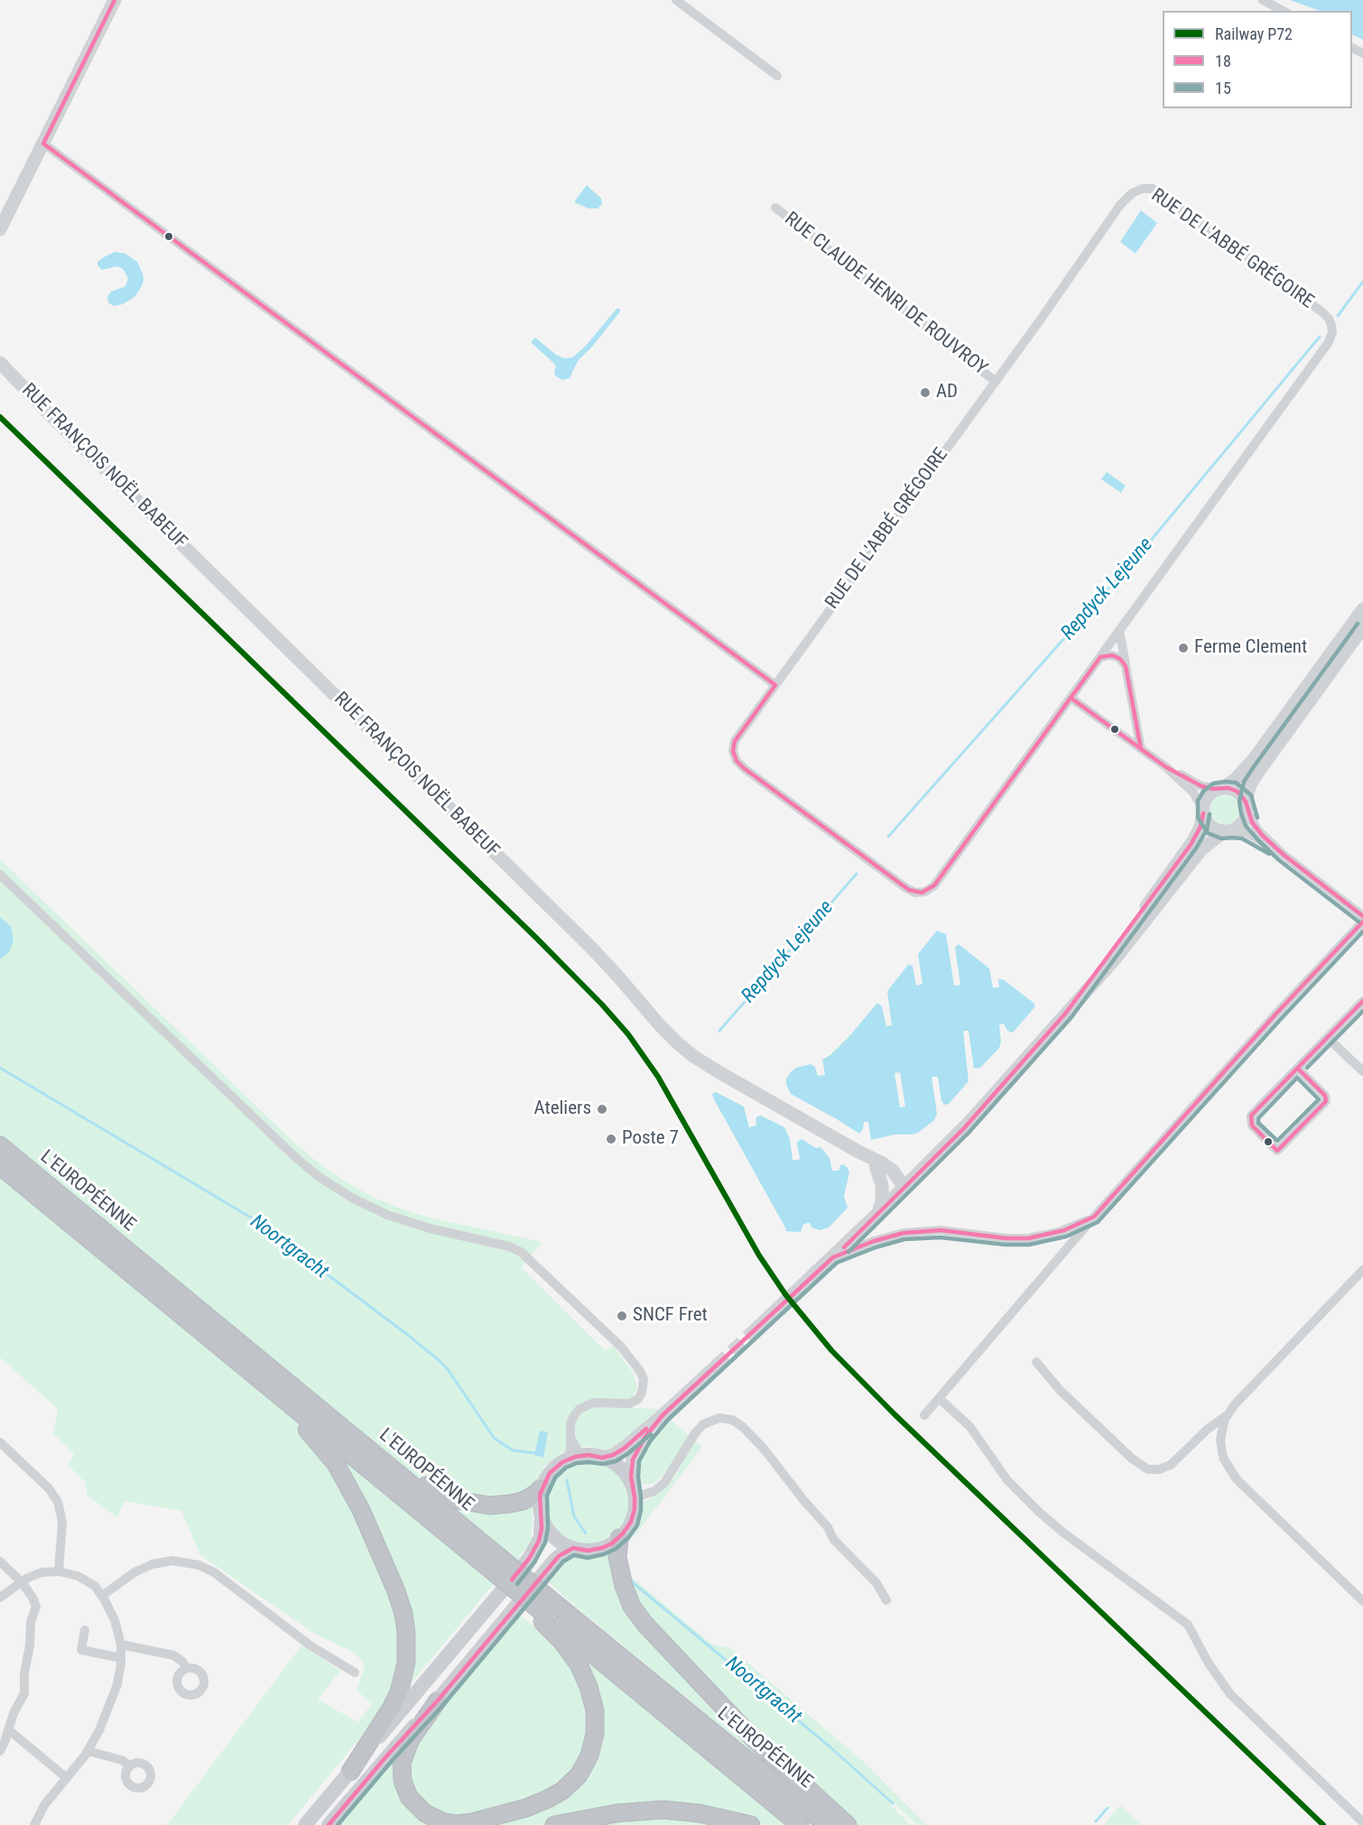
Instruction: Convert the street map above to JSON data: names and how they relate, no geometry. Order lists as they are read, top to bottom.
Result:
{
  "streets": {
    "highway": ["L'EUROPÉENNE"],
    "main road": ["RUE FRANÇOIS NOËL BABEUF"],
    "street": ["RUE DE L'ABBÉ GRÉGOIRE", "RUE CLAUDE HENRI DE ROUVROY"]
  },
  "crossings": [
    ["RUE DE L'ABBÉ GRÉGOIRE", "RUE CLAUDE HENRI DE ROUVROY"]
  ],
  "water": ["Repdyck Lejeune", "Noortgracht"],
  "places": [
    "AD",
    "Ferme Clement",
    "Ateliers",
    "Poste 7",
    "SNCF Fret"
  ],
  "lines": ["transit line 18", "rail line P72", "transit line 15"],
  "legend": ["Railway P72", "18", "15"]
}
